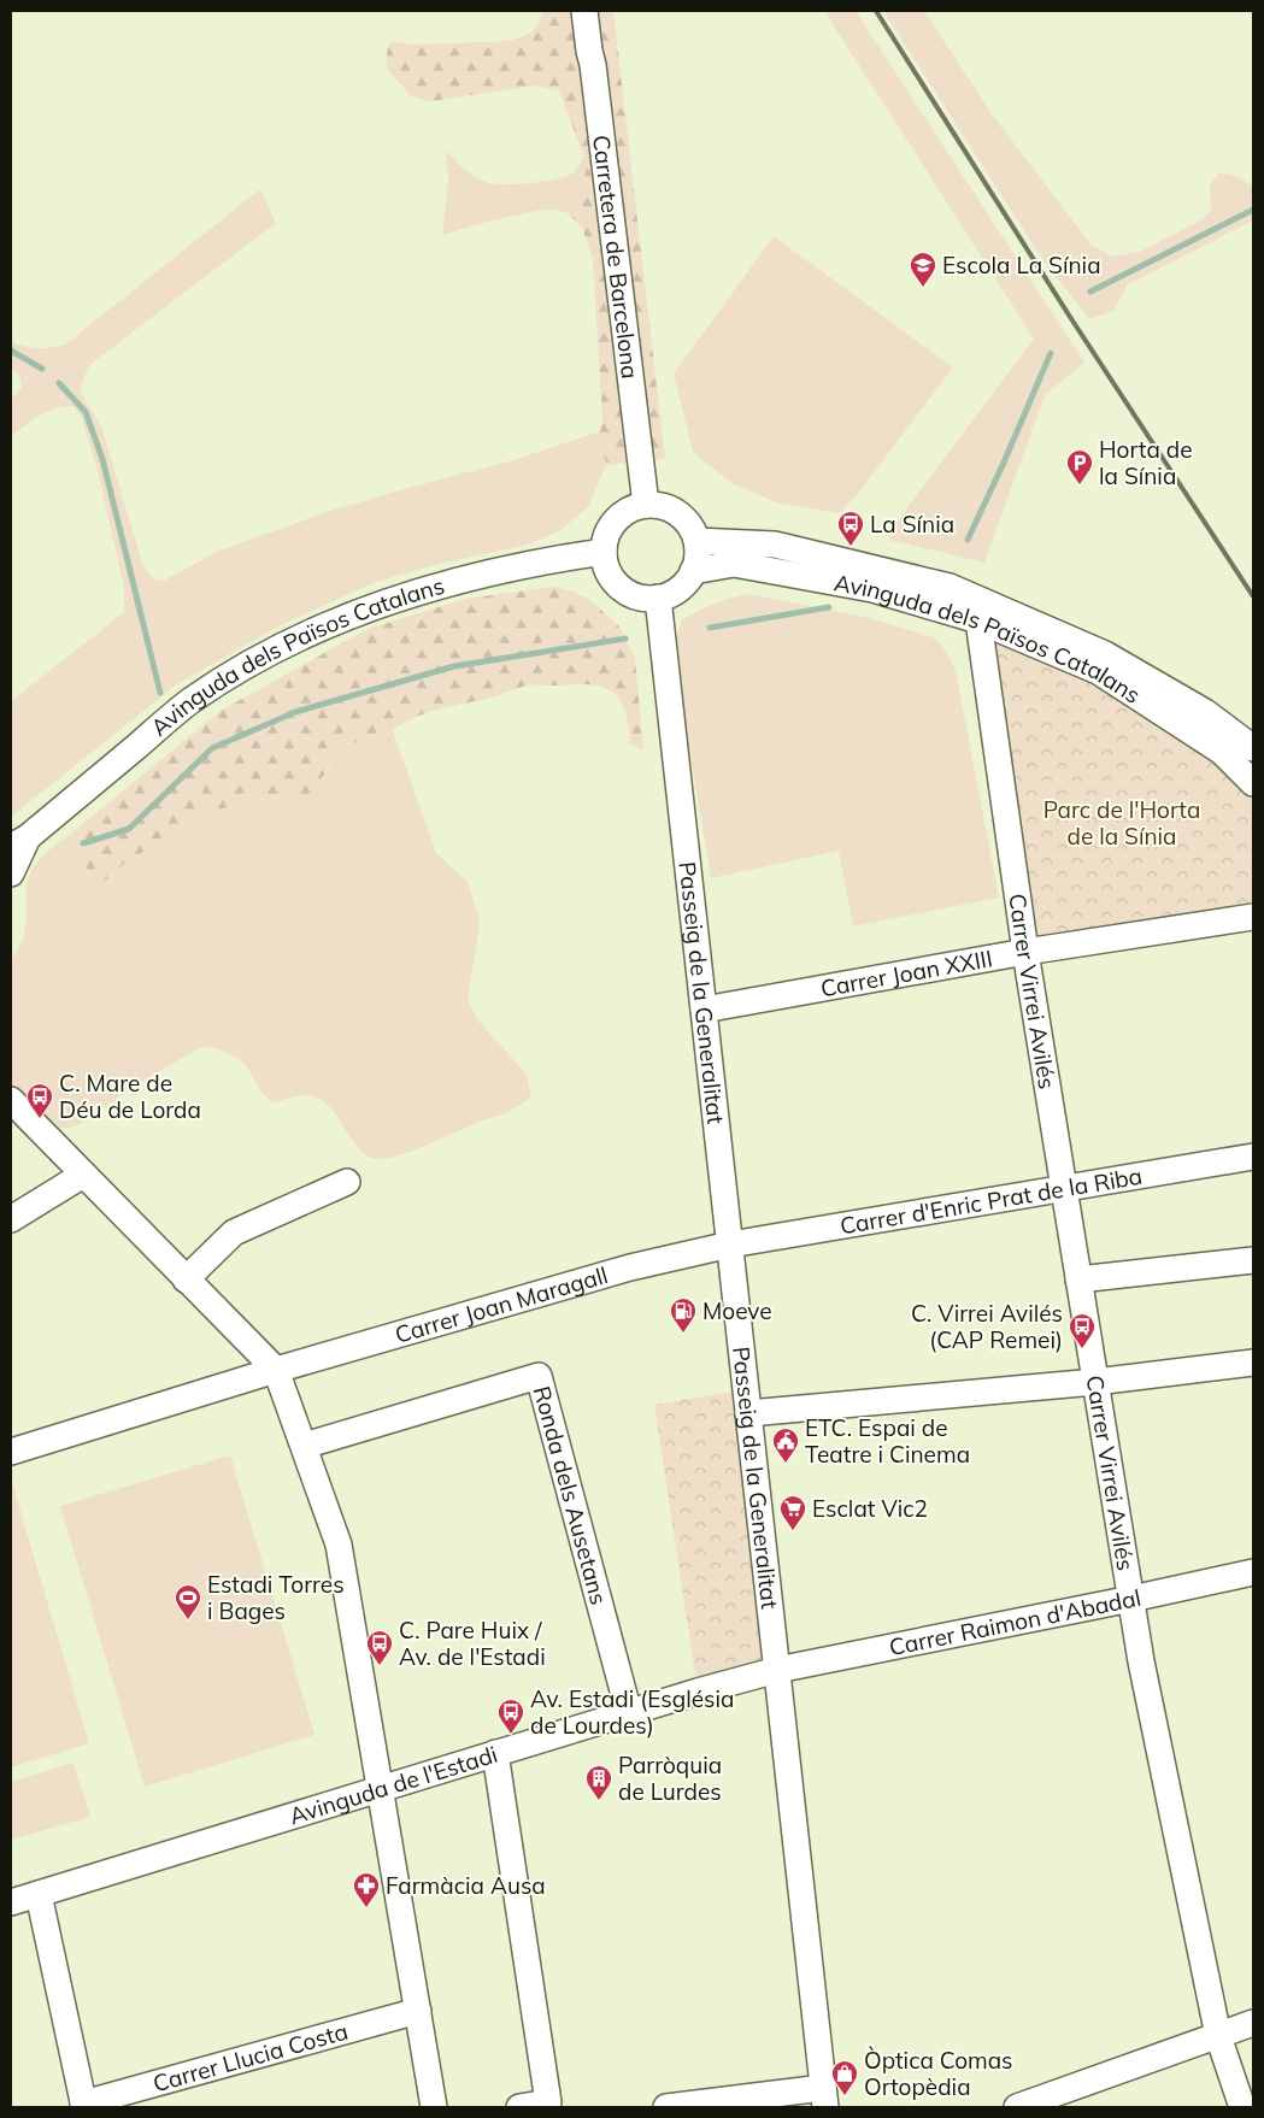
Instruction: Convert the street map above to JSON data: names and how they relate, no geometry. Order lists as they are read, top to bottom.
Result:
{
  "streets": {
    "street": [
      "Carretera de Barcelona",
      "Avinguda dels Països Catalans",
      "Carrer Joan XXIII",
      "Carrer Virrei Avilés",
      "Passeig de la Generalitat",
      "Carrer d'Enric Prat de la Riba",
      "Carrer Joan Maragall",
      "Ronda dels Ausetans",
      "Carrer Raimon d'Abadal",
      "Avinguda de l'Estadi",
      "Carrer Llucia Costa"
    ]
  },
  "crossings": [
    ["Carretera de Barcelona", "Avinguda dels Països Catalans"],
    ["Carretera de Barcelona", "Passeig de la Generalitat"],
    ["Avinguda dels Països Catalans", "Carrer Virrei Avilés"],
    ["Avinguda dels Països Catalans", "Passeig de la Generalitat"],
    ["Carrer Joan XXIII", "Carrer Virrei Avilés"],
    ["Carrer Joan XXIII", "Passeig de la Generalitat"],
    ["Carrer Virrei Avilés", "Carrer d'Enric Prat de la Riba"],
    ["Carrer Virrei Avilés", "Carrer Raimon d'Abadal"],
    ["Passeig de la Generalitat", "Carrer d'Enric Prat de la Riba"],
    ["Passeig de la Generalitat", "Carrer Joan Maragall"],
    ["Passeig de la Generalitat", "Carrer Raimon d'Abadal"],
    ["Passeig de la Generalitat", "Avinguda de l'Estadi"],
    ["Carrer d'Enric Prat de la Riba", "Carrer Joan Maragall"],
    ["Ronda dels Ausetans", "Avinguda de l'Estadi"],
    ["Carrer Raimon d'Abadal", "Avinguda de l'Estadi"]
  ],
  "parks": ["Parc de l'Horta de la Sínia"],
  "places": {
    "school or university": ["Escola La Sínia"],
    "parking": ["Horta de la Sínia"],
    "bus stop": [
      "La Sínia",
      "C. Mare de Déu de Lorda",
      "C. Virrei Avilés (CAP Remei)",
      "C. Pare Huix / Av. de l'Estadi",
      "Av. Estadi (Església de Lourdes)"
    ],
    "fuel station": ["Moeve"],
    "public building": ["ETC. Espai de Teatre i Cinema"],
    "supermarket": ["Esclat Vic2"],
    "sports": ["Estadi Torres i Bages"],
    "building": ["Parròquia de Lurdes"],
    "pharmacy": ["Farmàcia Ausa"],
    "shop": ["Òptica Comas Ortopèdia"]
  }
}
